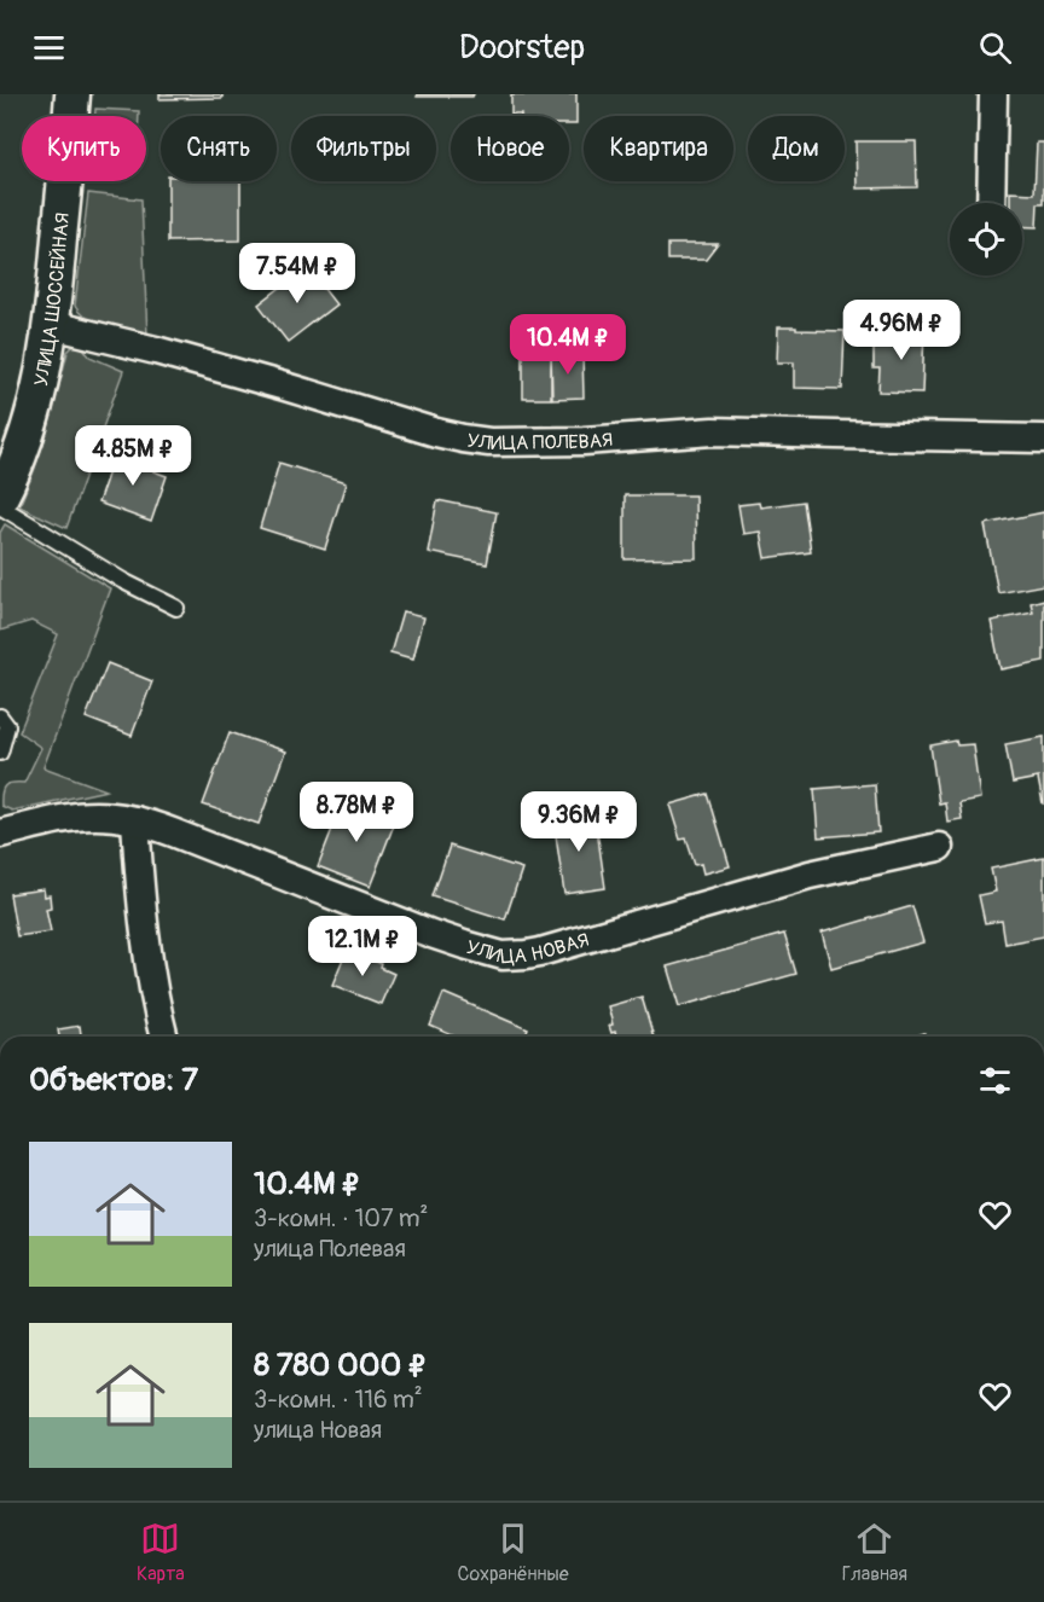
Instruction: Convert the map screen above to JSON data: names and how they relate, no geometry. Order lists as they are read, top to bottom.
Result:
{
  "streets": {
    "street": ["УЛИЦА ШОССЕЙНАЯ", "УЛИЦА ПОЛЕВАЯ", "УЛИЦА НОВАЯ"]
  },
  "crossings": [
    ["УЛИЦА ШОССЕЙНАЯ", "УЛИЦА ПОЛЕВАЯ"]
  ],
  "page": {
    "header": "Doorstep",
    "chip": [
      "Купить",
      "Снять",
      "Фильтры",
      "Новое",
      "Квартира",
      "Дом"
    ],
    "price": [
      "7.54M ₽",
      "4.96M ₽",
      "10.4M ₽",
      "4.85M ₽",
      "8.78M ₽",
      "9.36M ₽",
      "12.1M ₽"
    ],
    "heading": "Объектов: 7",
    "list": [
      {
        "name": "10.4M ₽",
        "note": "3-комн. · 107 m² · улица Полевая"
      },
      {
        "name": "8 780 000 ₽",
        "note": "3-комн. · 116 m² · улица Новая"
      }
    ],
    "tabs": ["Карта", "Сохранённые", "Главная"]
  }
}
